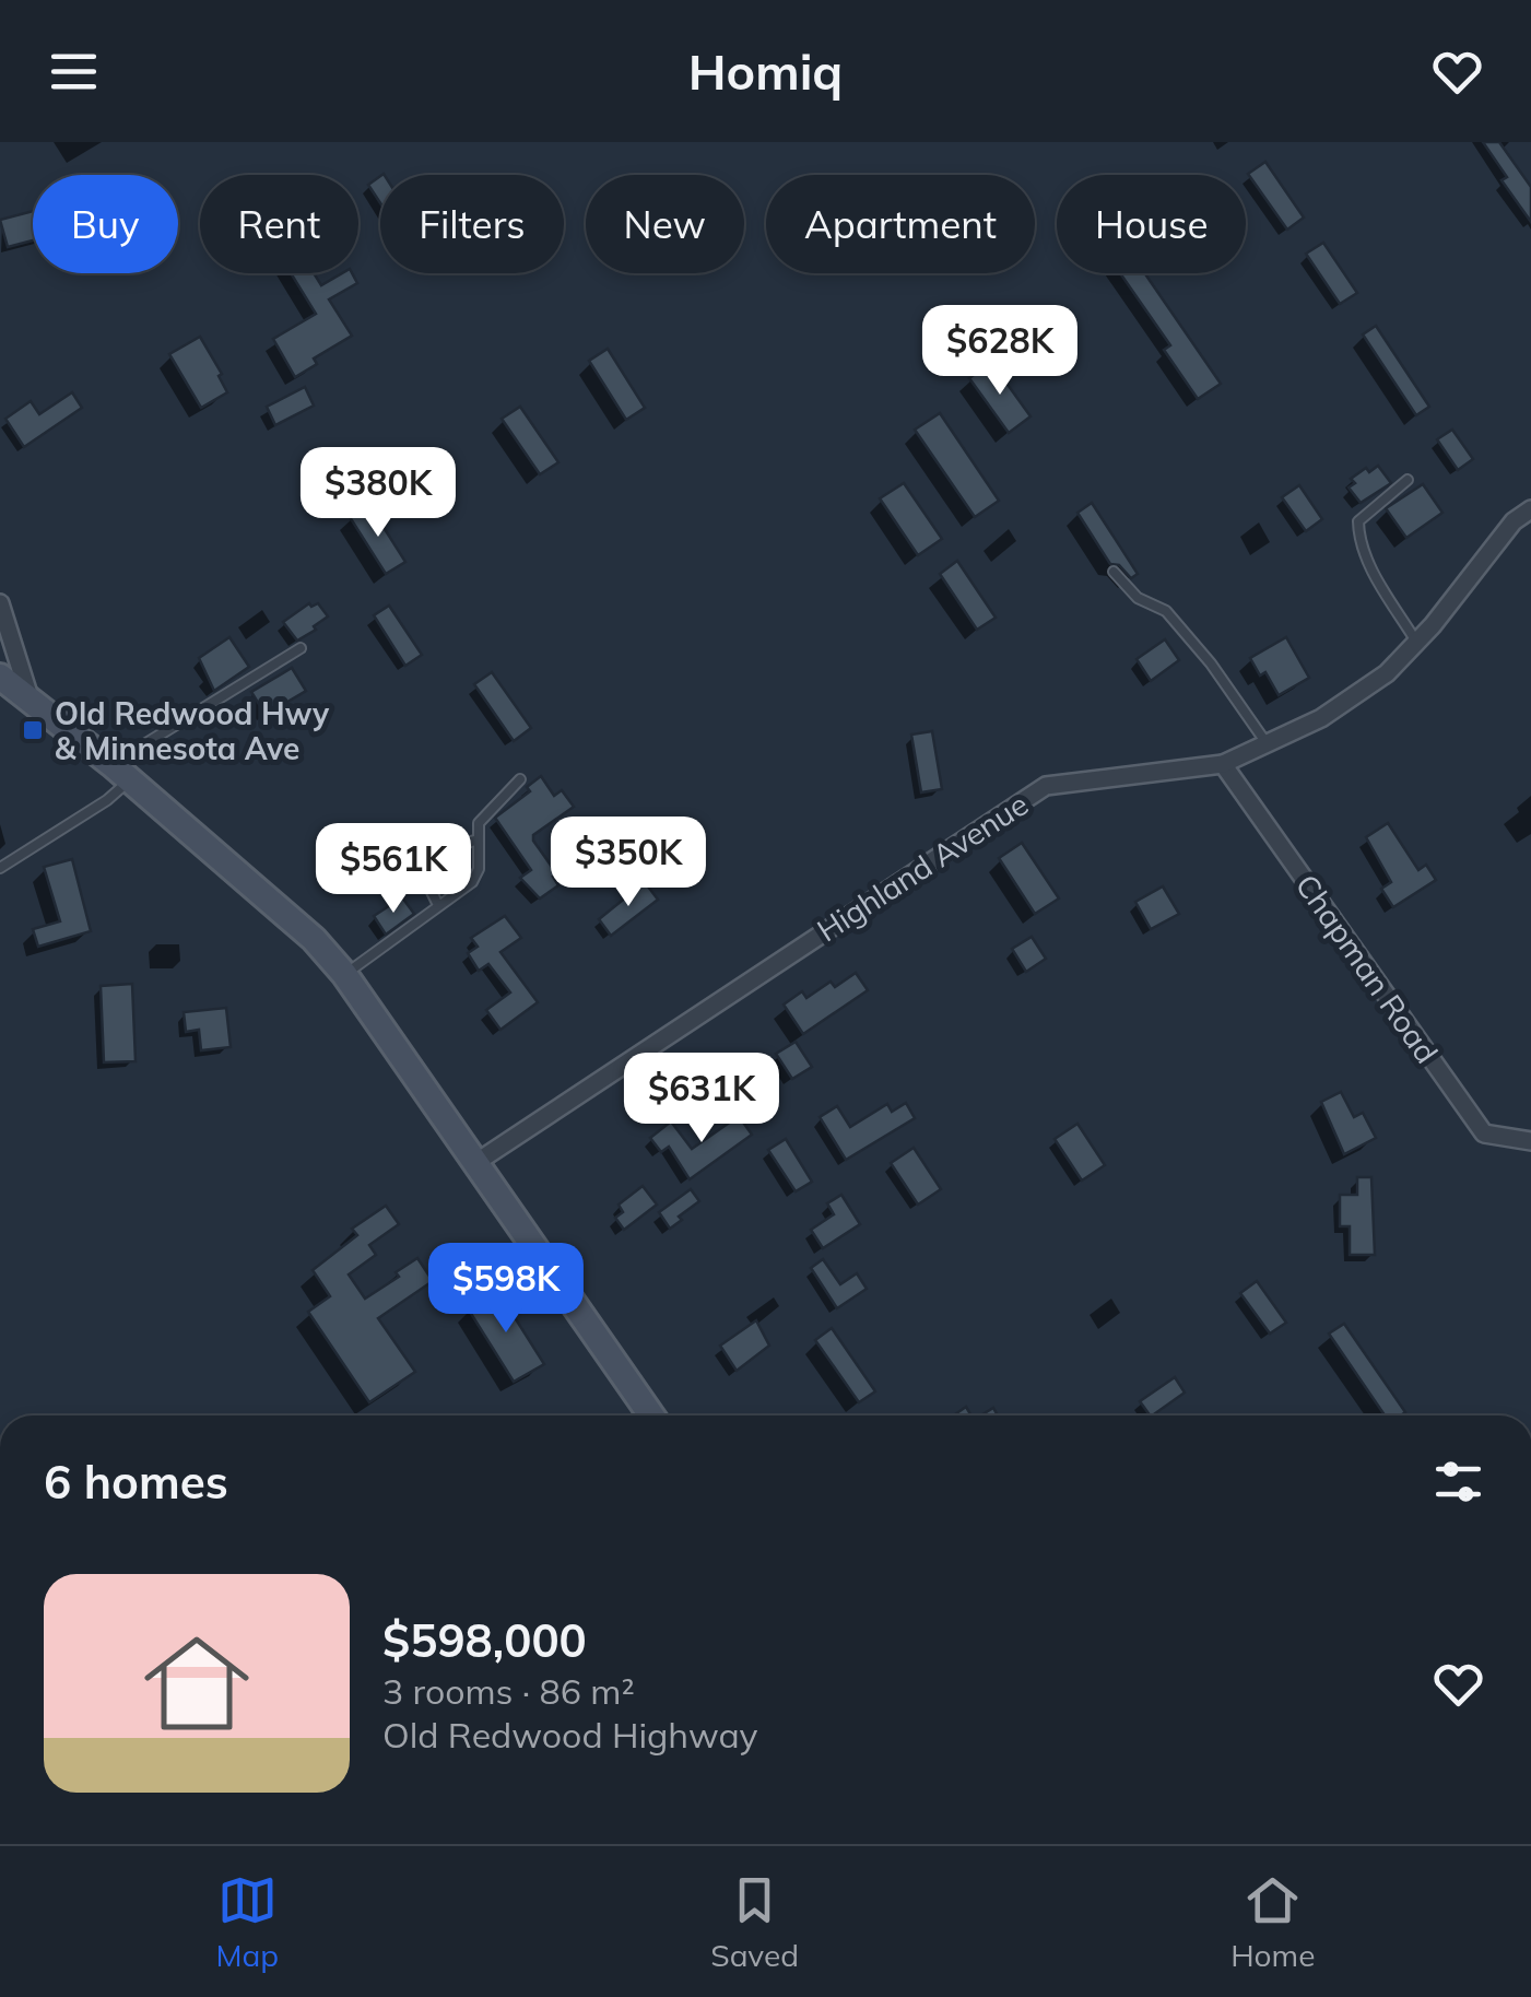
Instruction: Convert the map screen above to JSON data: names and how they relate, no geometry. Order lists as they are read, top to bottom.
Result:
{
  "streets": {
    "street": ["Highland Avenue", "Chapman Road"]
  },
  "crossings": [
    ["Highland Avenue", "Chapman Road"]
  ],
  "places": {
    "transit": ["Old Redwood Hwy & Minnesota Ave"]
  },
  "page": {
    "header": "Homiq",
    "chip": [
      "Buy",
      "Rent",
      "Filters",
      "New",
      "Apartment",
      "House"
    ],
    "price": [
      "$628K",
      "$380K",
      "$350K",
      "$561K",
      "$631K",
      "$598K"
    ],
    "heading": "6 homes",
    "list": [
      {
        "name": "$598,000",
        "note": "3 rooms · 86 m² · Old Redwood Highway"
      }
    ],
    "tabs": ["Map", "Saved", "Home"]
  }
}
